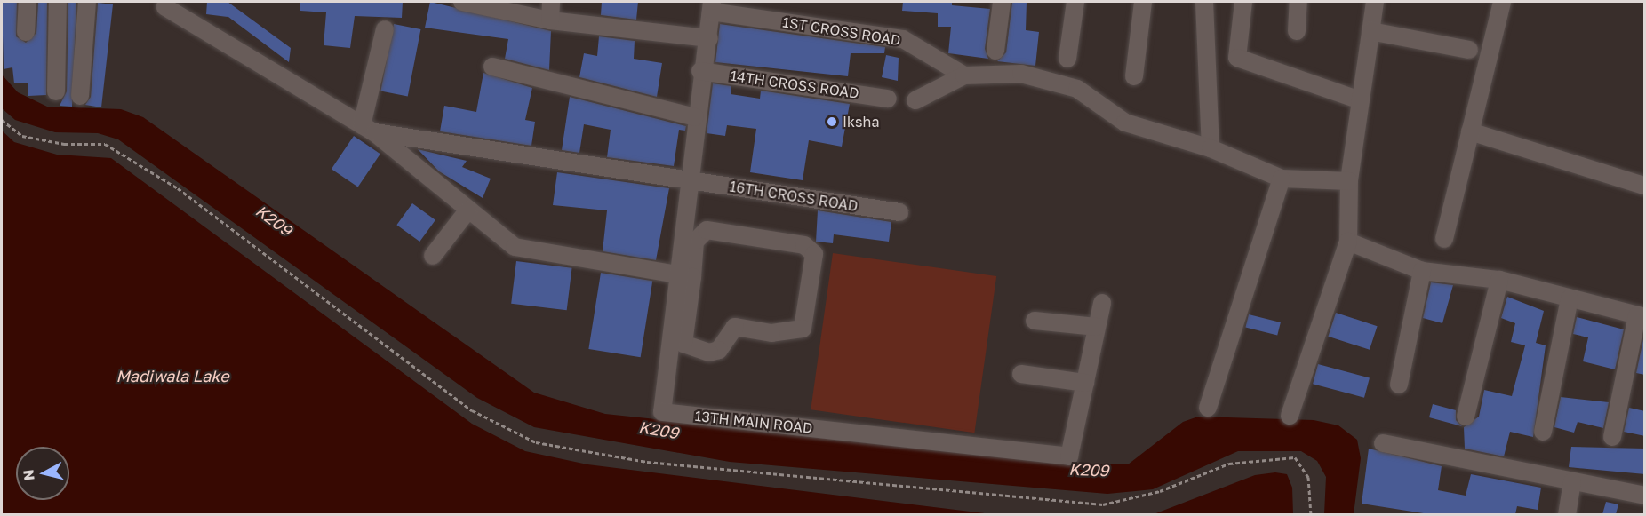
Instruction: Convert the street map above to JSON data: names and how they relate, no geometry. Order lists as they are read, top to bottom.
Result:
{
  "streets": {
    "street": [
      "1ST CROSS ROAD",
      "14TH CROSS ROAD",
      "16TH CROSS ROAD",
      "13TH MAIN ROAD"
    ]
  },
  "crossings": [
    ["1ST CROSS ROAD", "13TH MAIN ROAD"],
    ["14TH CROSS ROAD", "13TH MAIN ROAD"],
    ["16TH CROSS ROAD", "13TH MAIN ROAD"]
  ],
  "water": ["K209", "Madiwala Lake"],
  "places": ["Iksha"],
  "north": "left"
}
